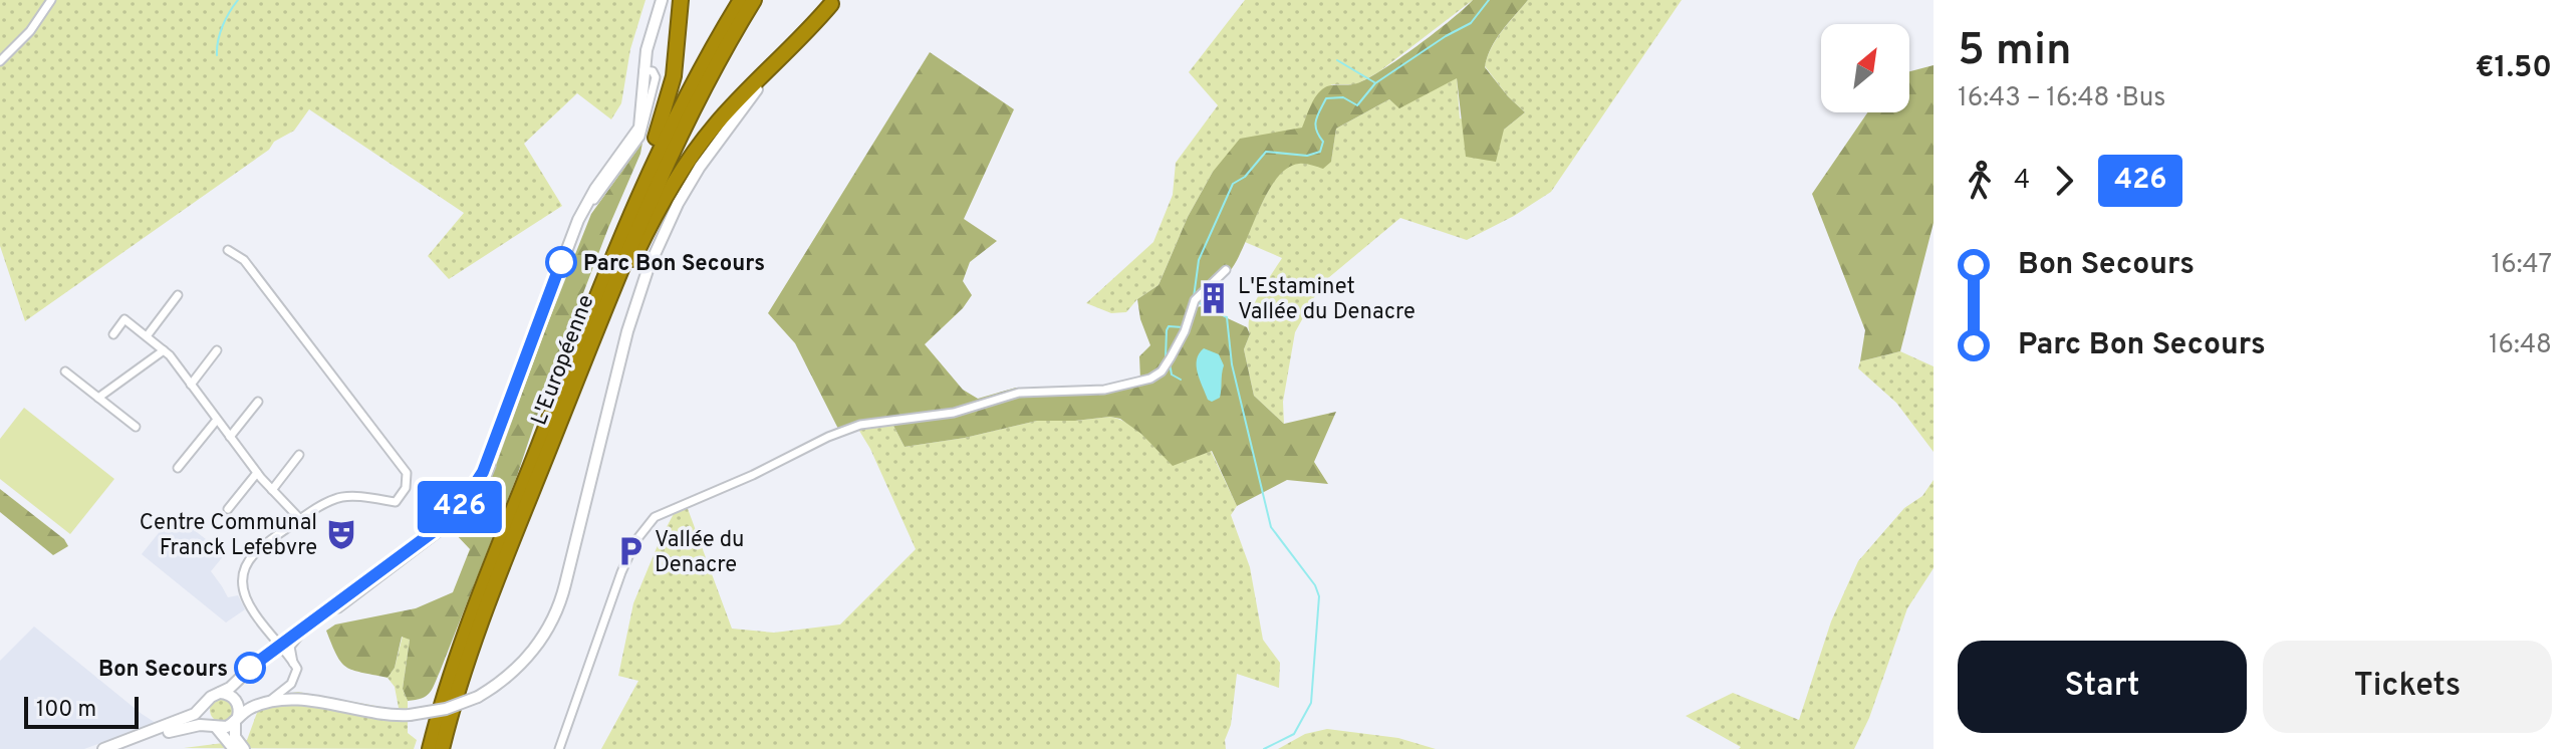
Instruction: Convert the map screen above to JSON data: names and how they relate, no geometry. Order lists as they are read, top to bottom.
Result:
{
  "streets": {
    "highway": ["L'Européenne"]
  },
  "places": {
    "other": ["Parc Bon Secours", "Bon Secours"],
    "building": ["L'Estaminet Vallée du Denacre"],
    "theatre": ["Centre Communal Franck Lefebvre"],
    "parking": ["Vallée du Denacre"]
  },
  "lines": ["bus line 426"],
  "scale_bar": "100 m",
  "north": "top right",
  "page": {
    "on_map": "426",
    "heading": ["5 min", "16:43 – 16:48 · Bus", "€1.50"],
    "legs": ["4", "426"],
    "list": [
      {
        "name": "Bon Secours",
        "value": "16:47"
      },
      {
        "name": "Parc Bon Secours",
        "value": "16:48"
      }
    ],
    "buttons": ["Start", "Tickets"],
    "scale": "100 m"
  }
}
